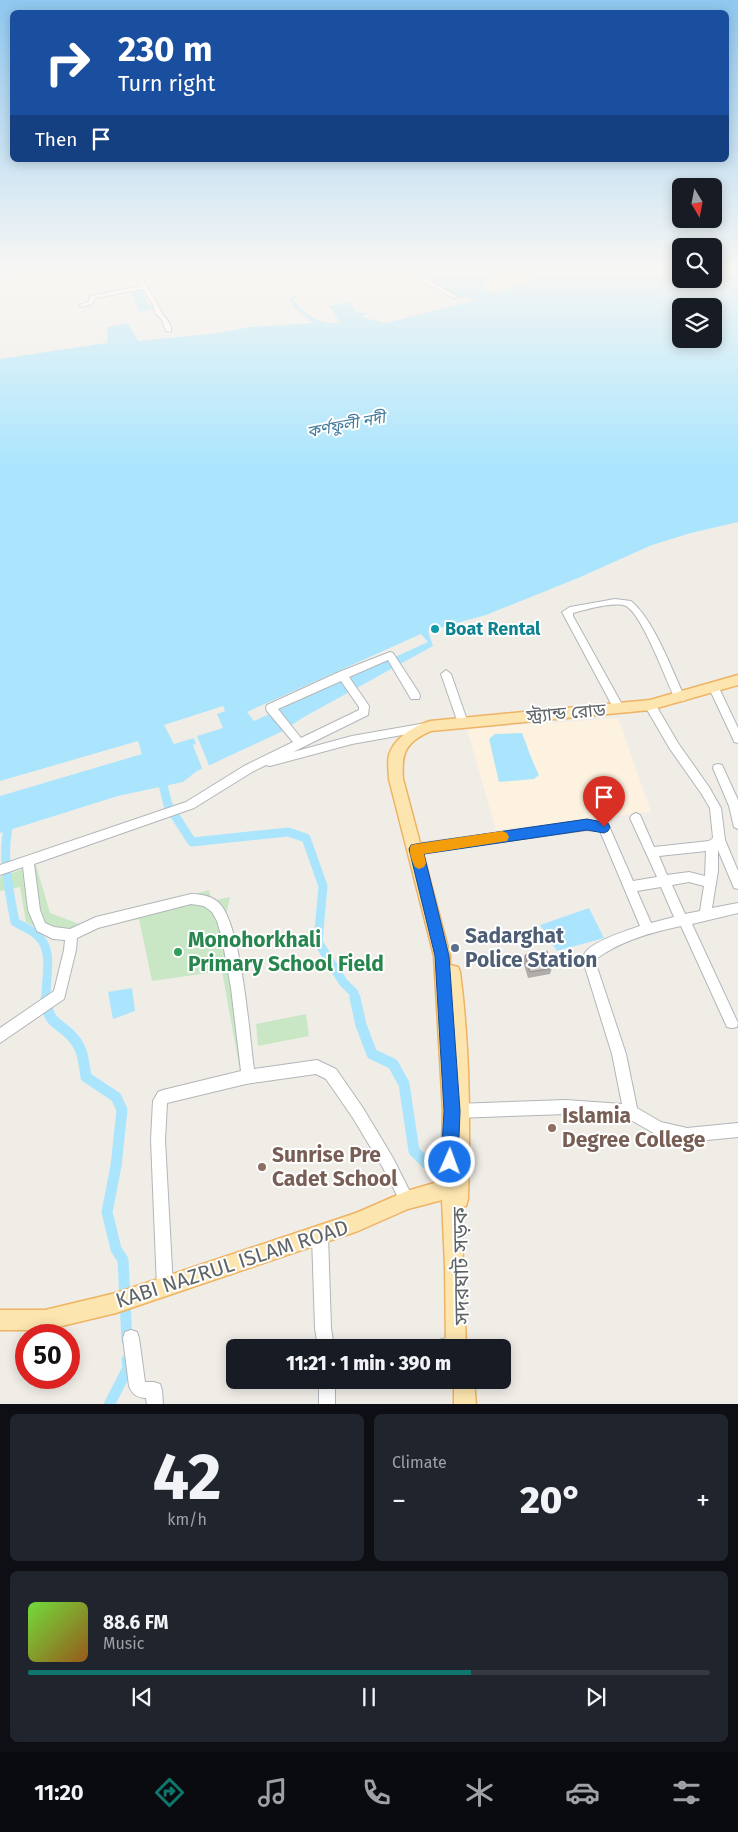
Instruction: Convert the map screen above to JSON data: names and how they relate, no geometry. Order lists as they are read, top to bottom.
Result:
{
  "streets": {
    "main road": ["স্ট্র্যান্ড রোড", "KABI NAZRUL ISLAM ROAD", "সদরঘাট সড়ক"]
  },
  "crossings": [
    ["স্ট্র্যান্ড রোড", "সদরঘাট সড়ক"],
    ["KABI NAZRUL ISLAM ROAD", "সদরঘাট সড়ক"]
  ],
  "water": ["কর্ণফুলী নদী"],
  "places": [
    "Boat Rental",
    "Sadarghat Police Station",
    "Monohorkhali Primary School Field",
    "Islamia Degree College",
    "Sunrise Pre Cadet School"
  ],
  "north": "bottom",
  "page": {
    "turn": ["230 m", "Turn right"],
    "then": "Then",
    "limit": "50",
    "trip": "11:21 · 1 min · 390 m",
    "tile": [
      ["42", "km/h"],
      "Climate"
    ],
    "heat": ["−", "20°", "+"],
    "song": ["88.6 FM", "Music"],
    "tabs": "11:20"
  }
}
